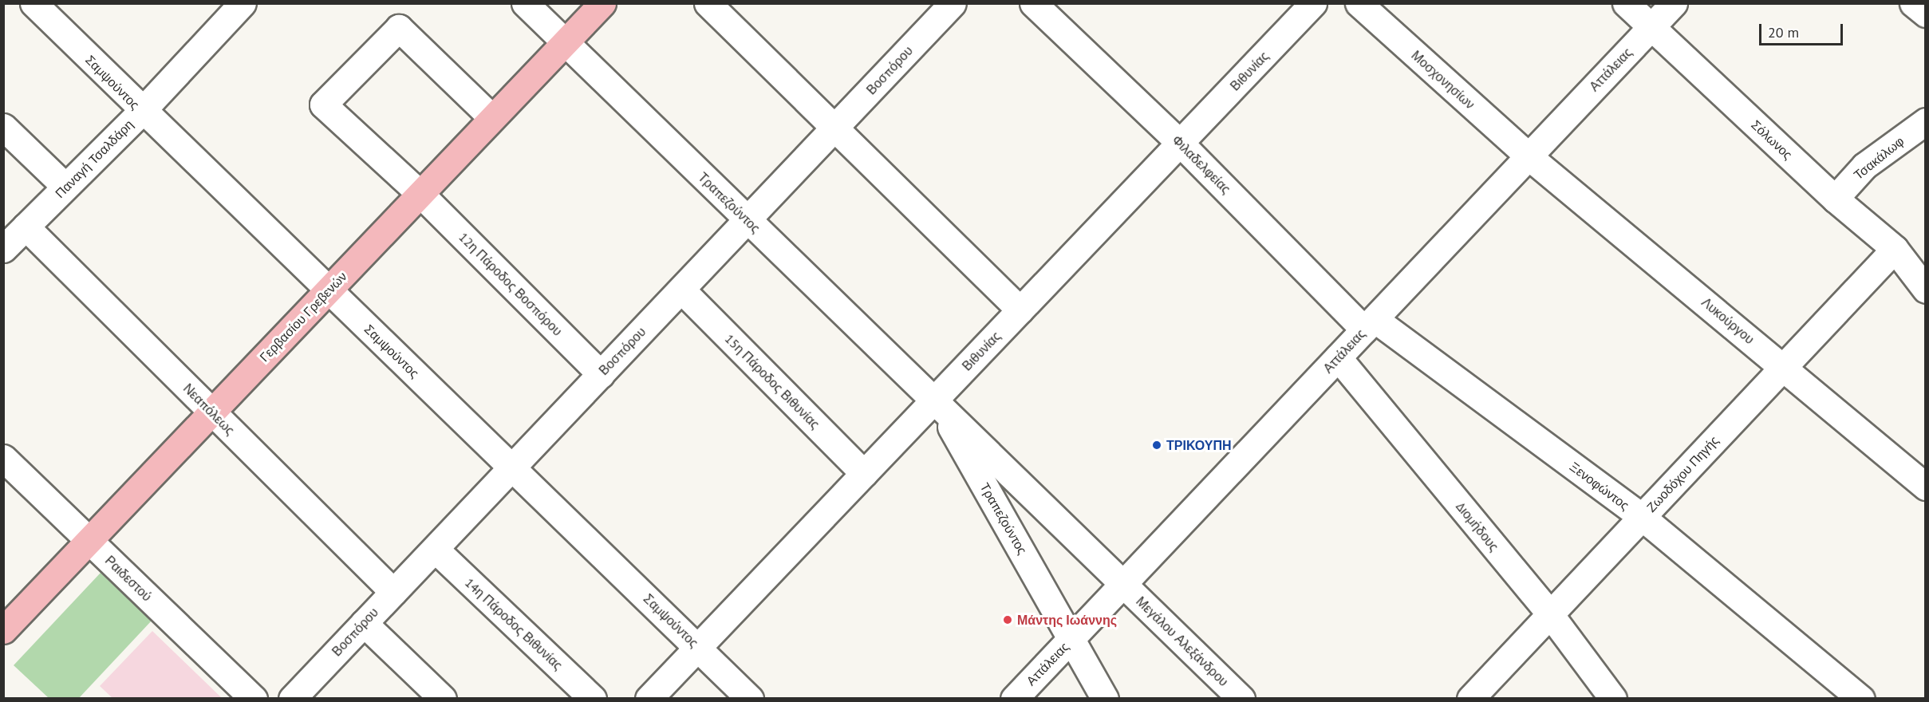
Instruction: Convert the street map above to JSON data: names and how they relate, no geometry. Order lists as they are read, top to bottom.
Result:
{
  "streets": {
    "main road": ["Γερβασίου Γρεβενών"],
    "street": [
      "Αττάλειας",
      "Βοσπόρου",
      "Βιθυνίας",
      "Μοσχονησίων",
      "Σαμψούντος",
      "Σόλωνος",
      "Τσακάλωφ",
      "Παναγή Τσαλδάρη",
      "Φιλαδελφείας",
      "Τραπεζούντος",
      "12η Πάροδος Βοσπόρου",
      "Λυκούργου",
      "15η Πάροδος Βιθυνίας",
      "Νεαπόλεως",
      "Ζωοδόχου Πηγής",
      "Ξενοφώντος",
      "Διομήδους",
      "Ραιδεστού",
      "14η Πάροδος Βιθυνίας",
      "Μεγάλου Αλεξάνδρου"
    ]
  },
  "crossings": [
    ["Αττάλειας", "Μοσχονησίων"],
    ["Αττάλειας", "Σόλωνος"],
    ["Αττάλειας", "Φιλαδελφείας"],
    ["Αττάλειας", "Τραπεζούντος"],
    ["Αττάλειας", "Λυκούργου"],
    ["Αττάλειας", "Ξενοφώντος"],
    ["Αττάλειας", "Διομήδους"],
    ["Αττάλειας", "Μεγάλου Αλεξάνδρου"],
    ["Βοσπόρου", "Σαμψούντος"],
    ["Βοσπόρου", "Τραπεζούντος"],
    ["Βοσπόρου", "12η Πάροδος Βοσπόρου"],
    ["Βοσπόρου", "15η Πάροδος Βιθυνίας"],
    ["Βοσπόρου", "Νεαπόλεως"],
    ["Βοσπόρου", "14η Πάροδος Βιθυνίας"],
    ["Βιθυνίας", "Σαμψούντος"],
    ["Βιθυνίας", "Φιλαδελφείας"],
    ["Βιθυνίας", "Τραπεζούντος"],
    ["Βιθυνίας", "15η Πάροδος Βιθυνίας"],
    ["Μοσχονησίων", "Λυκούργου"],
    ["Σαμψούντος", "Παναγή Τσαλδάρη"],
    ["Σαμψούντος", "Γερβασίου Γρεβενών"],
    ["Σόλωνος", "Τσακάλωφ"],
    ["Σόλωνος", "Ζωοδόχου Πηγής"],
    ["Παναγή Τσαλδάρη", "Νεαπόλεως"],
    ["Φιλαδελφείας", "Ξενοφώντος"],
    ["Τραπεζούντος", "Γερβασίου Γρεβενών"],
    ["Τραπεζούντος", "Μεγάλου Αλεξάνδρου"],
    ["12η Πάροδος Βοσπόρου", "Γερβασίου Γρεβενών"],
    ["Γερβασίου Γρεβενών", "Νεαπόλεως"],
    ["Γερβασίου Γρεβενών", "Ραιδεστού"],
    ["Λυκούργου", "Ζωοδόχου Πηγής"],
    ["Ζωοδόχου Πηγής", "Ξενοφώντος"],
    ["Ζωοδόχου Πηγής", "Διομήδους"]
  ],
  "places": ["ΤΡΙΚΟΥΠΗ", "Μάντης Ιωάννης"],
  "scale_bar": "20 m"
}
